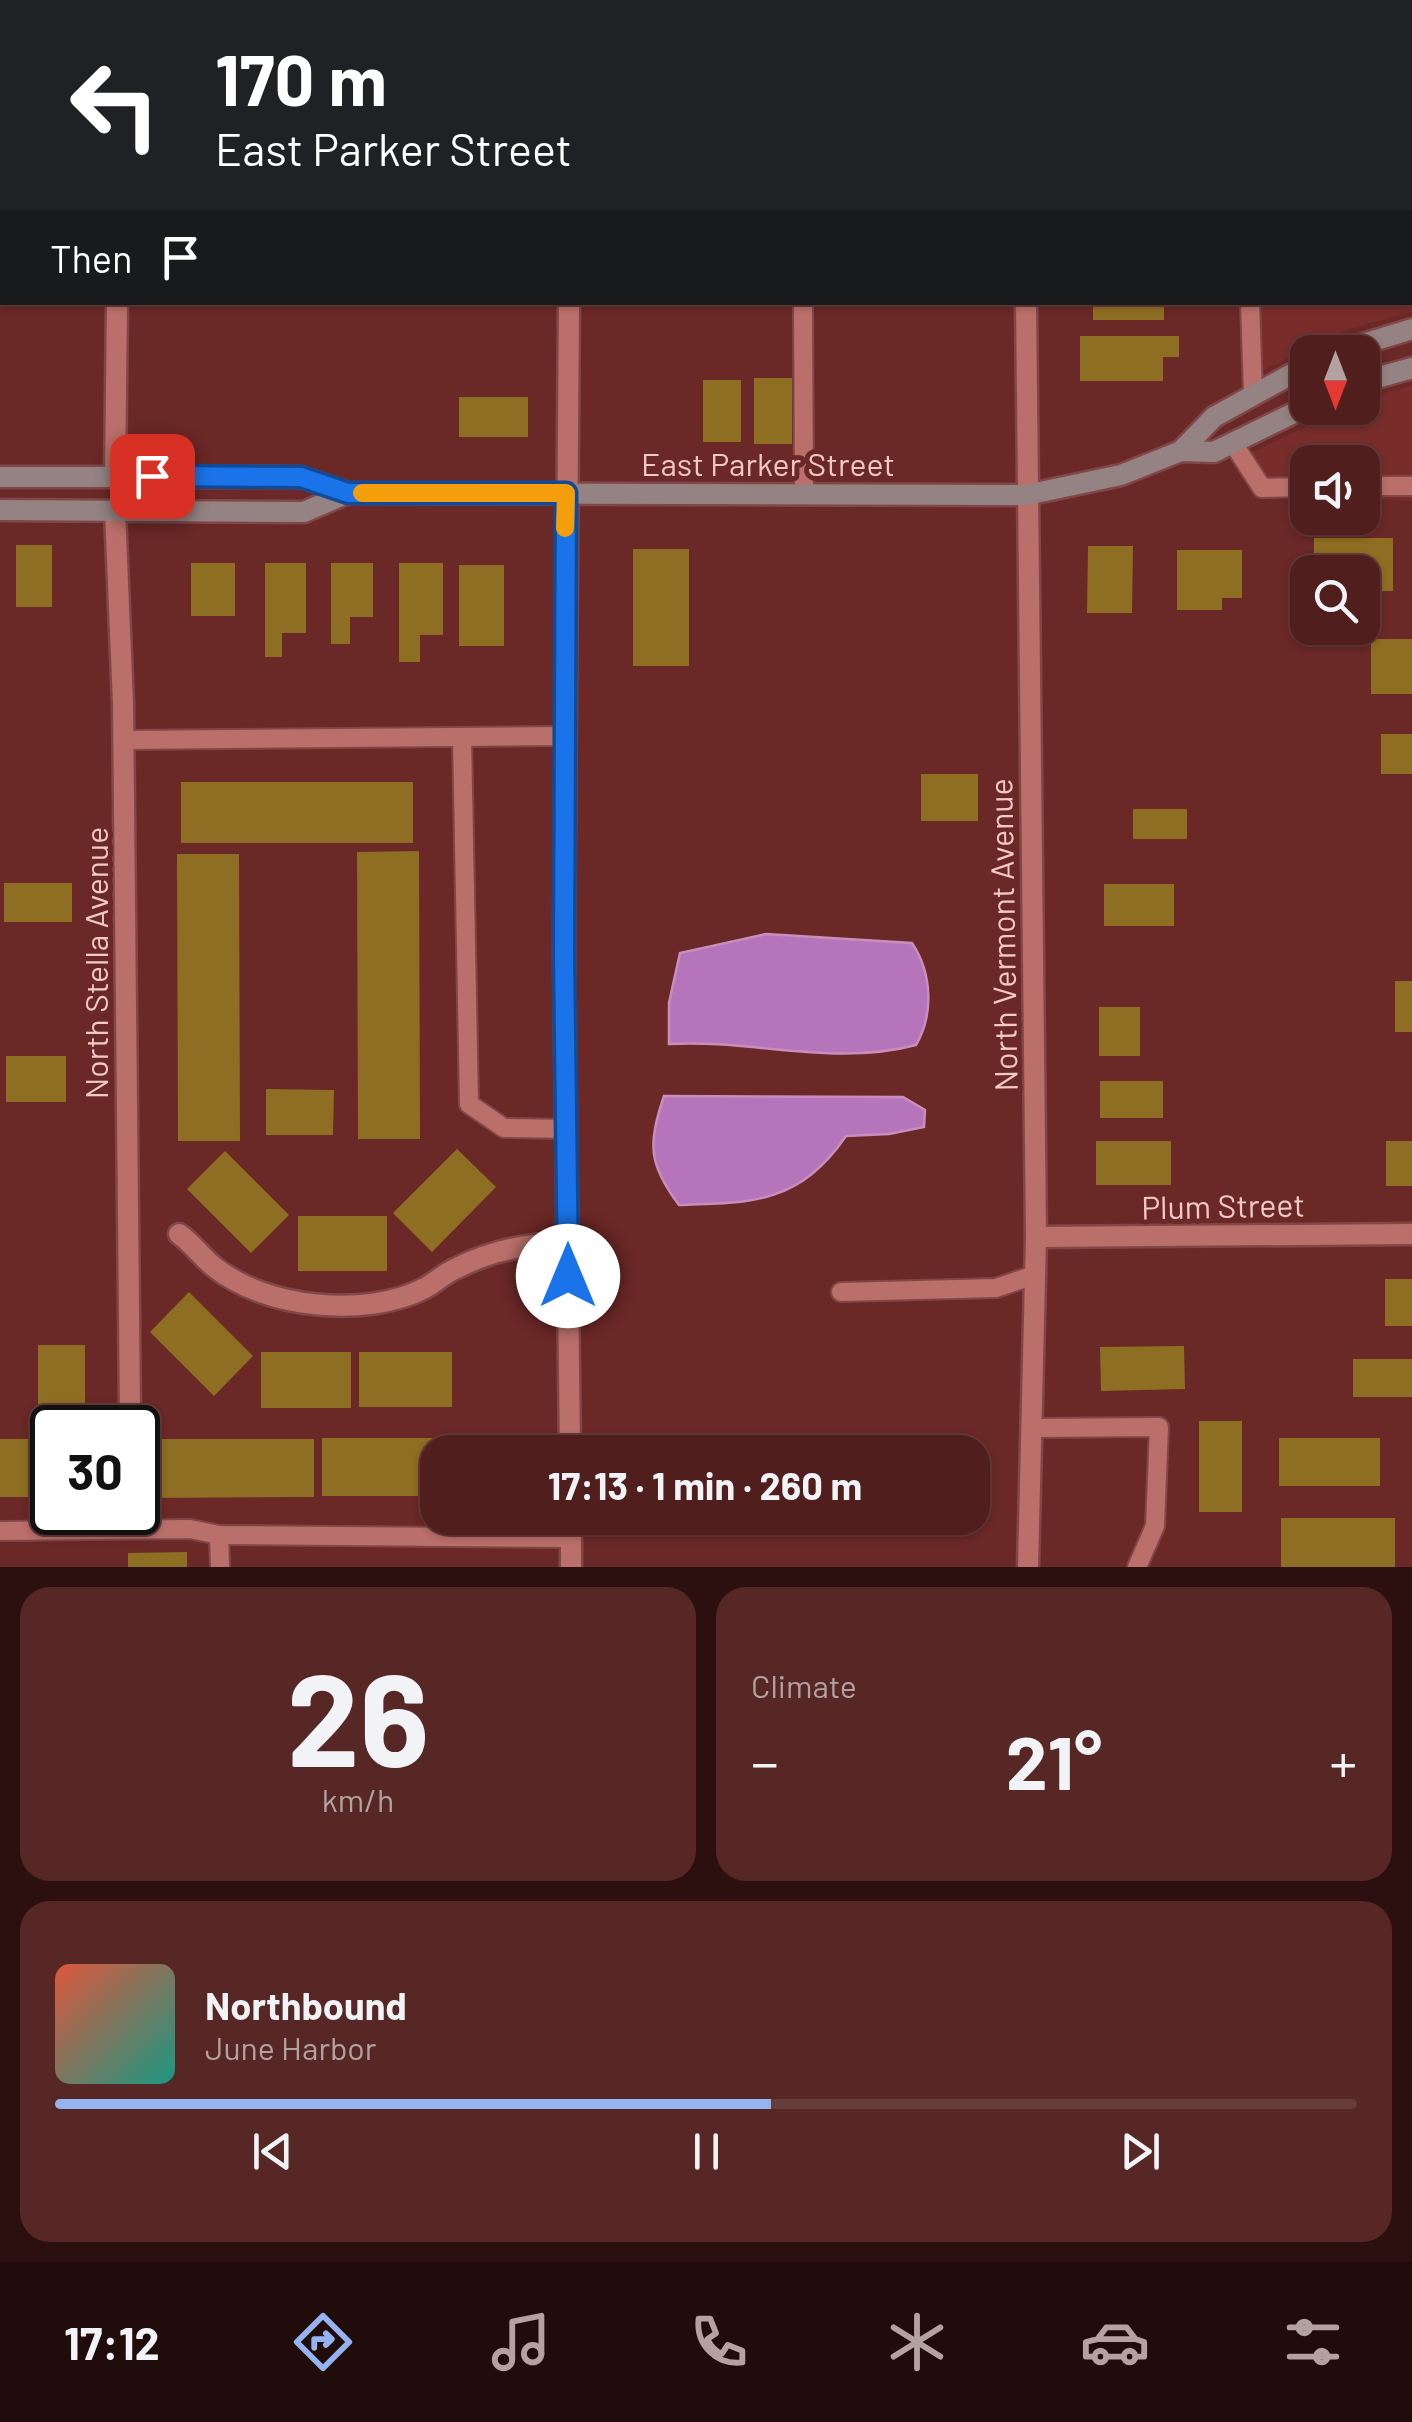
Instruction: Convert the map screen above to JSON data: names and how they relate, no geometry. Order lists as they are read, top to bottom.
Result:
{
  "streets": {
    "street": [
      "East Parker Street",
      "North Vermont Avenue",
      "North Stella Avenue",
      "Plum Street"
    ]
  },
  "crossings": [
    ["East Parker Street", "North Vermont Avenue"],
    ["East Parker Street", "North Stella Avenue"],
    ["North Vermont Avenue", "Plum Street"]
  ],
  "north": "bottom",
  "page": {
    "turn": ["170 m", "East Parker Street"],
    "then": "Then",
    "limit": "30",
    "trip": "17:13 · 1 min · 260 m",
    "tile": [
      ["26", "km/h"],
      "Climate"
    ],
    "heat": ["−", "21°", "+"],
    "song": ["Northbound", "June Harbor"],
    "tabs": "17:12"
  }
}
